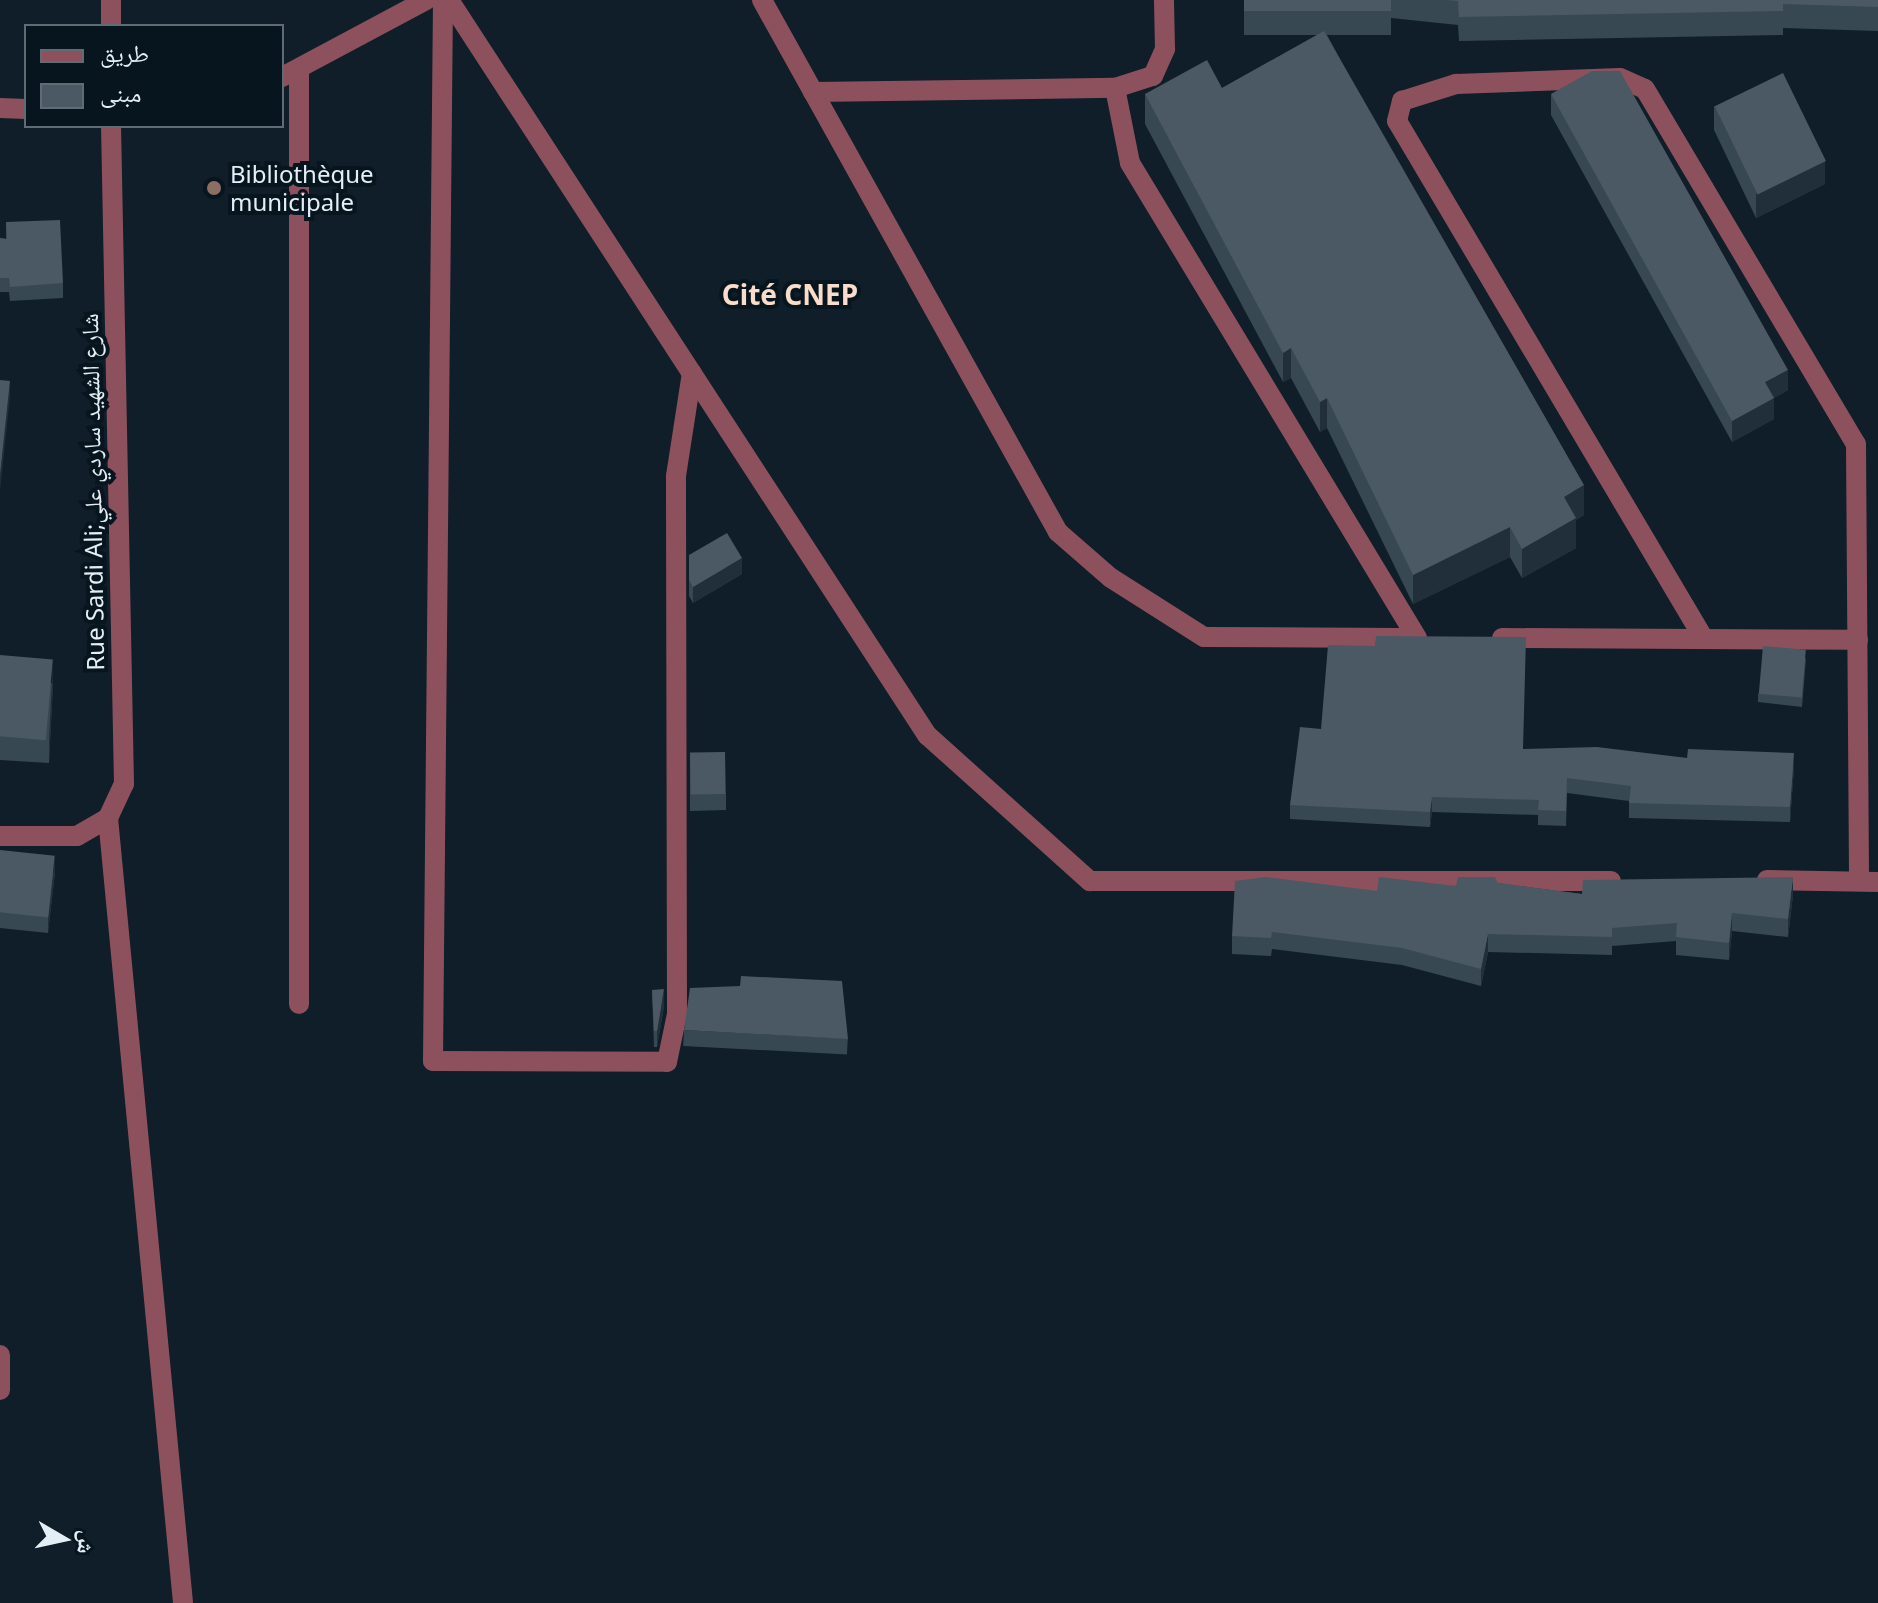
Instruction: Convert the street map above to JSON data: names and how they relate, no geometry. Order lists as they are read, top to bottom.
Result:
{
  "streets": {
    "street": ["Rue Sardi Ali;شارع الشهيد ساردي علي"]
  },
  "districts": ["Cité CNEP"],
  "places": ["Bibliothèque municipale"],
  "legend": ["طريق", "مبنى"],
  "north": "right"
}
